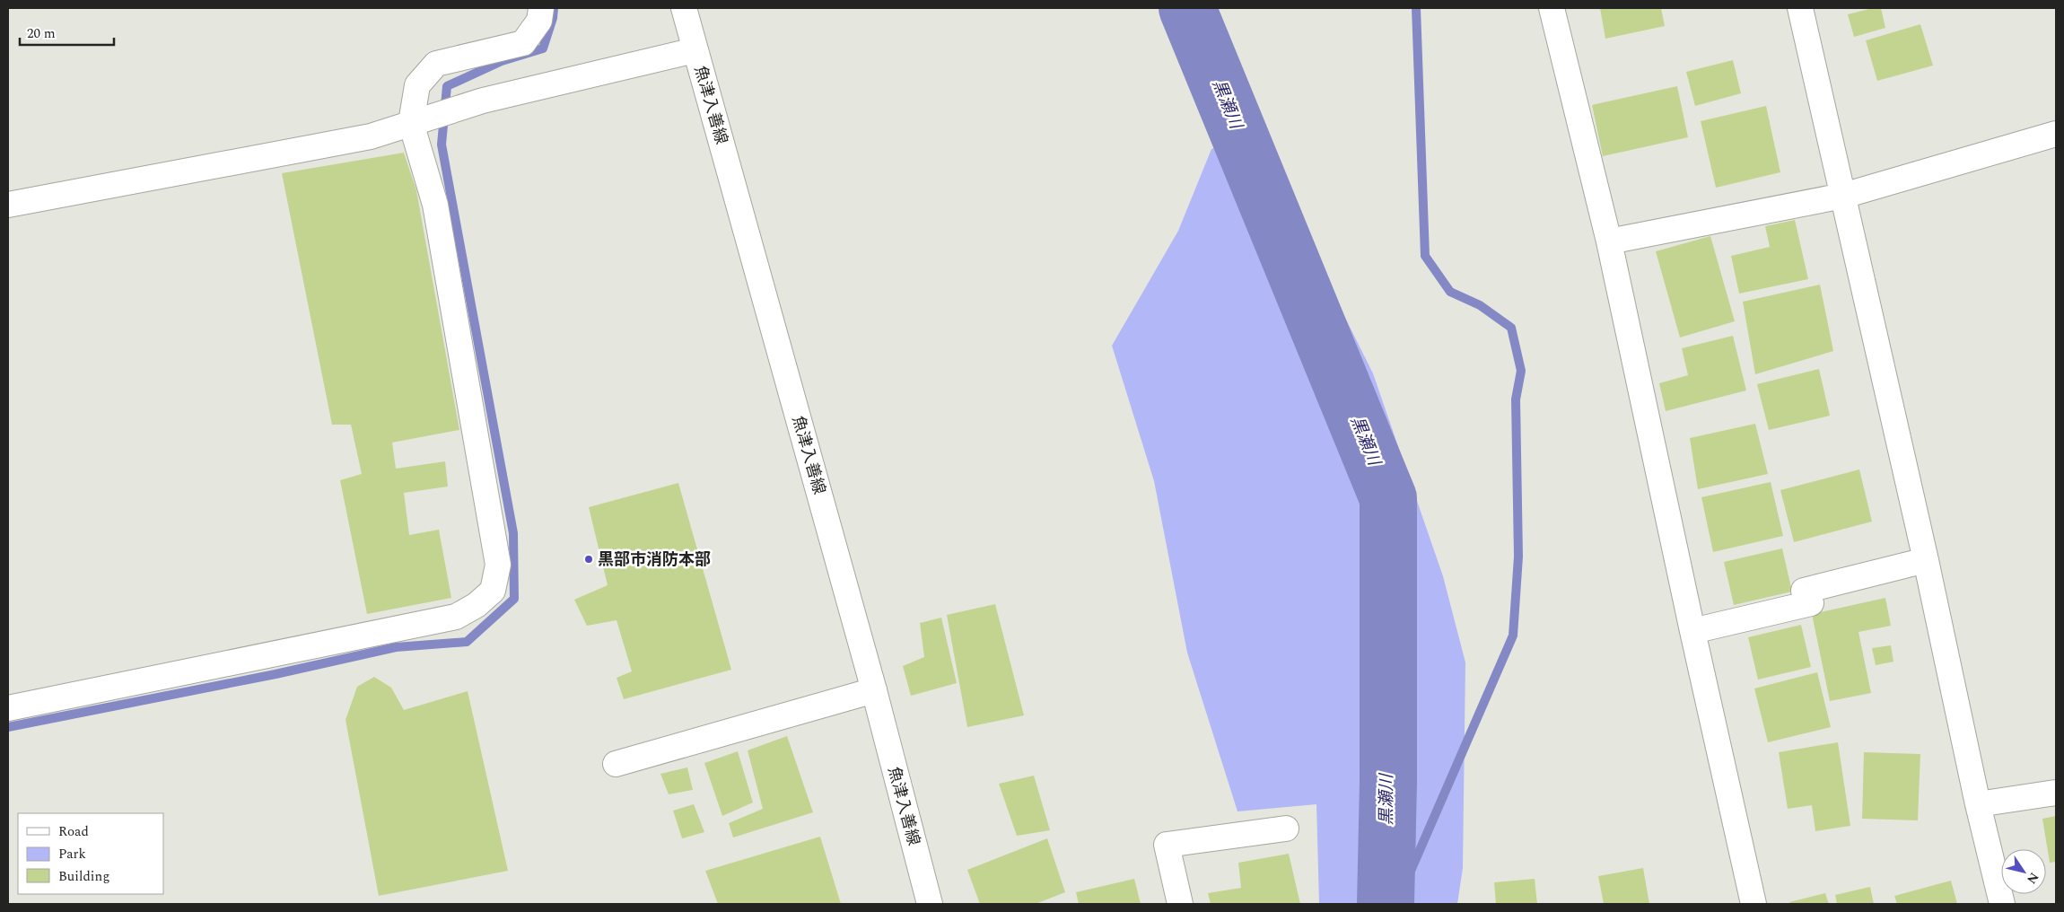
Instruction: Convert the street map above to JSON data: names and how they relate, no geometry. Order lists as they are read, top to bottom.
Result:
{
  "streets": {
    "street": ["魚津入善線"]
  },
  "water": ["黒瀬川"],
  "places": ["黒部市消防本部"],
  "legend": ["Road", "Park", "Building"],
  "scale_bar": "20 m",
  "north": "bottom right"
}
